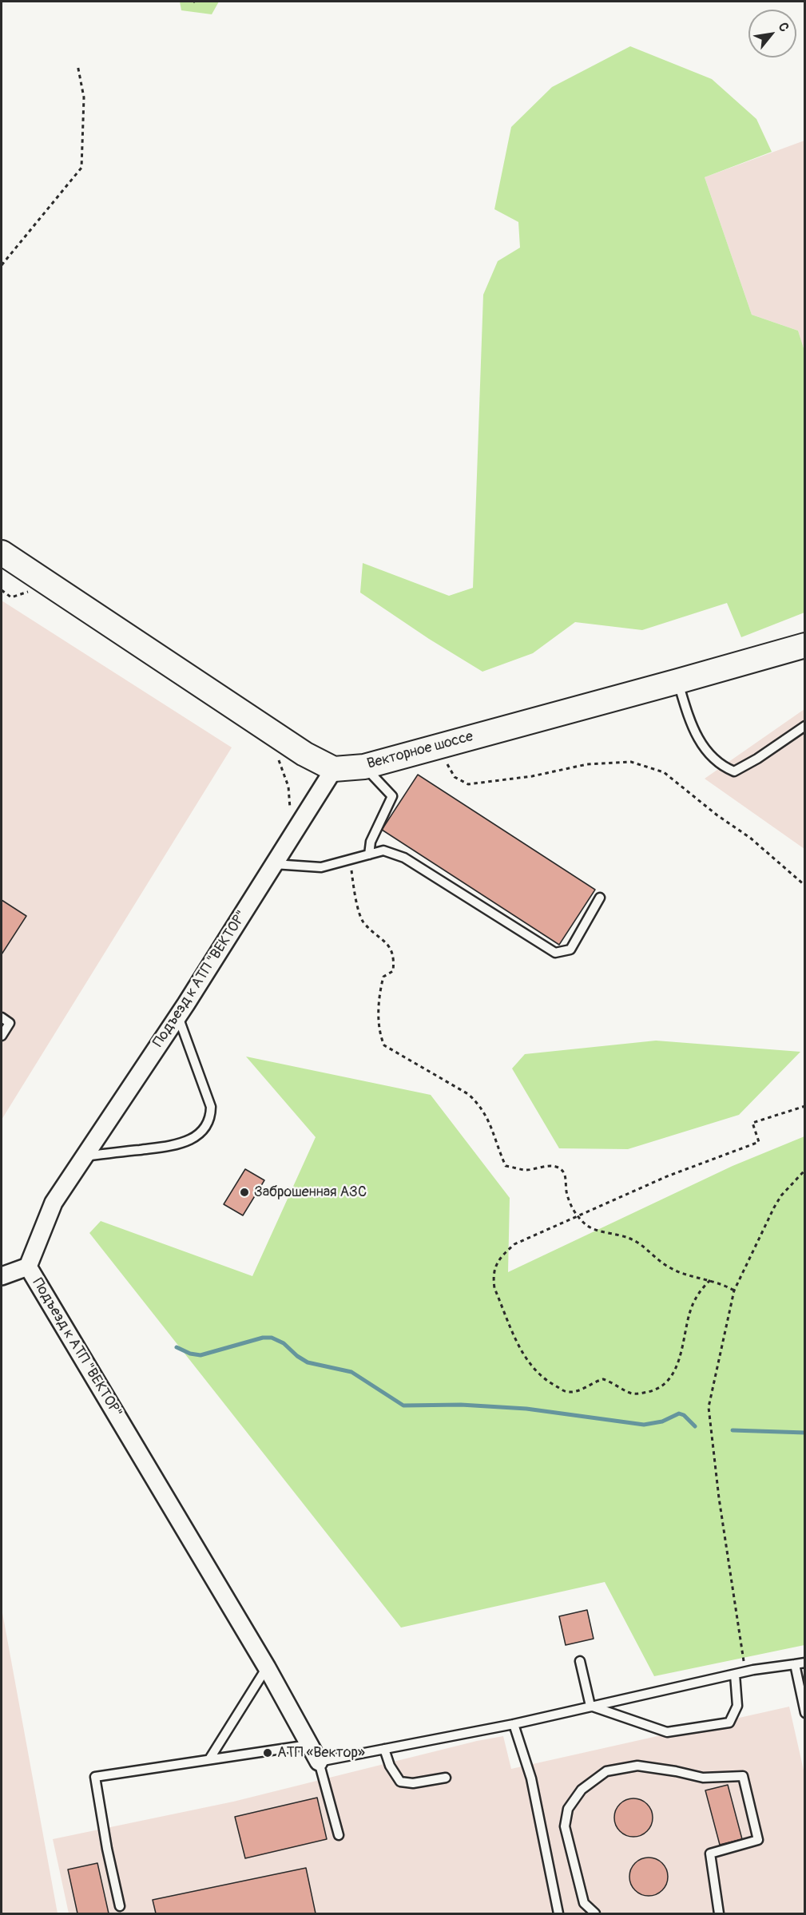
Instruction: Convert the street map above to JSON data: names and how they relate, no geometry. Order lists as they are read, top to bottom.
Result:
{
  "streets": {
    "main road": ["Векторное шоссе"],
    "street": ["Подъезд к АТП \"ВЕКТОР\""]
  },
  "crossings": [
    ["Векторное шоссе", "Подъезд к АТП \"ВЕКТОР\""]
  ],
  "places": ["Заброшенная АЗС", "АТП «Вектор»"],
  "north": "top right"
}
